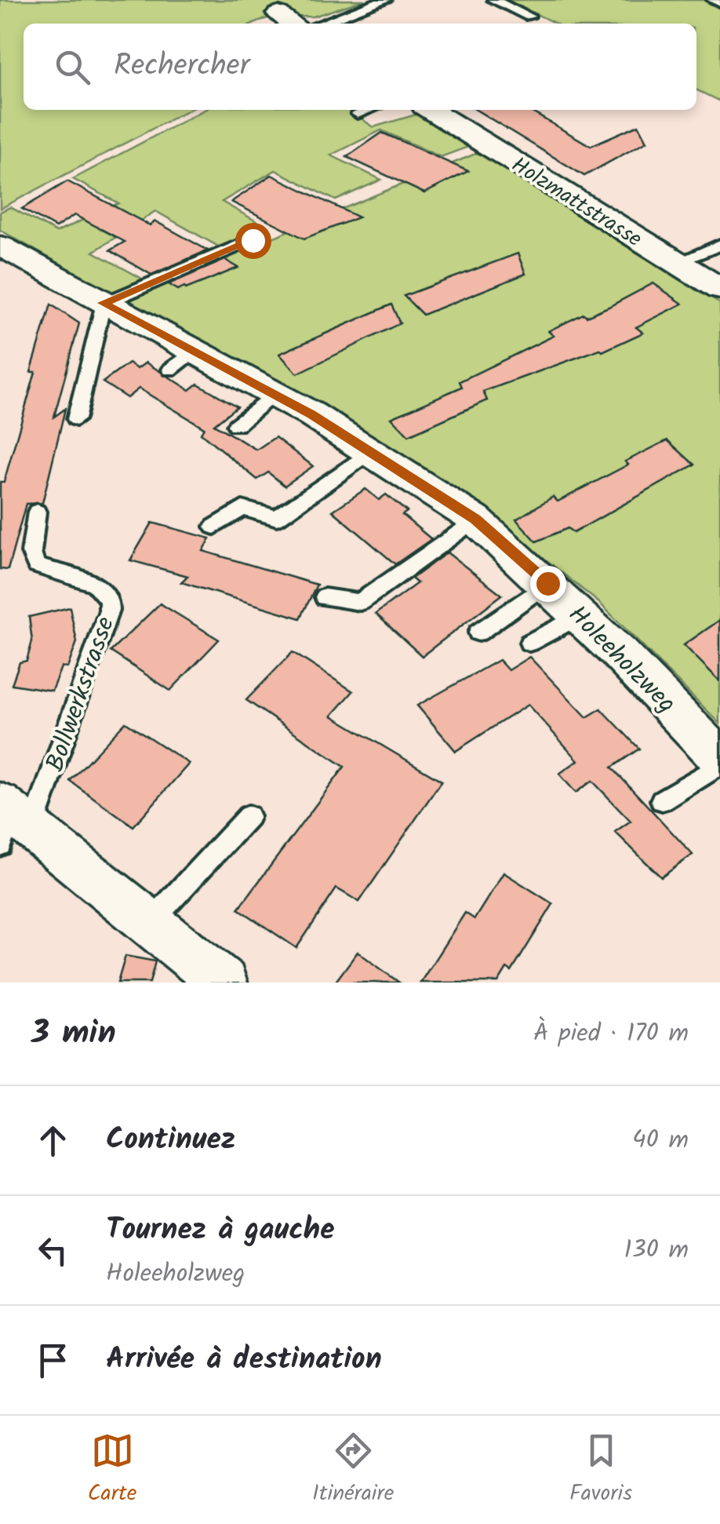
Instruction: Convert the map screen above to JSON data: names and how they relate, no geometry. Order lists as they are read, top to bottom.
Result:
{
  "streets": {
    "street": ["Holzmattstrasse", "Holeeholzweg", "Bollwerkstrasse"]
  },
  "page": {
    "search": "Rechercher",
    "heading": ["3 min", "À pied · 170 m"],
    "list": [
      ["Continuez", "40 m"],
      ["Tournez à gauche", "Holeeholzweg", "130 m"],
      "Arrivée à destination"
    ],
    "nav": ["Carte", "Itinéraire", "Favoris"]
  }
}
